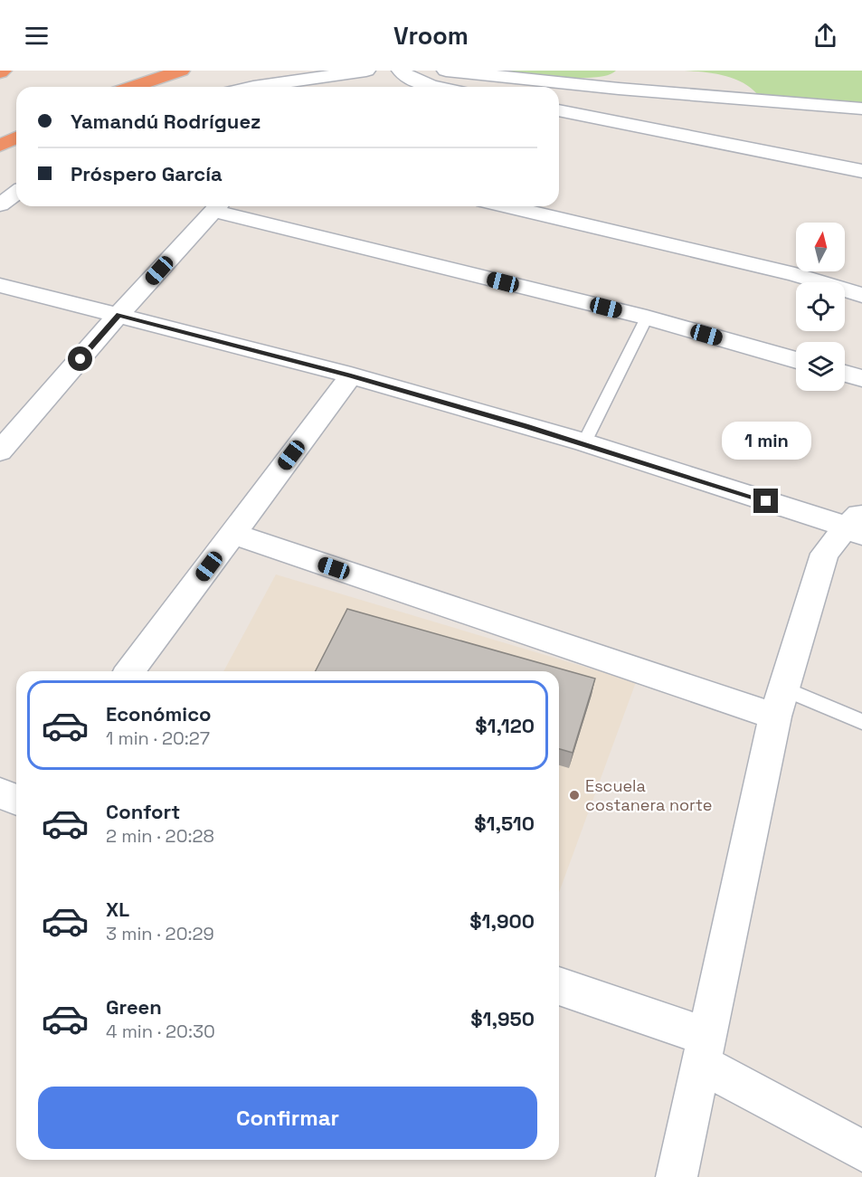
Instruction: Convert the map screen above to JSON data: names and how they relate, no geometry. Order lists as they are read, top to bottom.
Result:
{
  "places": ["Escuela costanera norte"],
  "north": "top",
  "page": {
    "header": "Vroom",
    "banner": ["Yamandú Rodríguez", "Próspero García"],
    "bubble": "1 min",
    "list": [
      {
        "name": "Económico",
        "note": "1 min · 20:27",
        "value": "$1,120"
      },
      {
        "name": "Confort",
        "note": "2 min · 20:28",
        "value": "$1,510"
      },
      {
        "name": "XL",
        "note": "3 min · 20:29",
        "value": "$1,900"
      },
      {
        "name": "Green",
        "note": "4 min · 20:30",
        "value": "$1,950"
      }
    ],
    "buttons": "Confirmar"
  }
}
